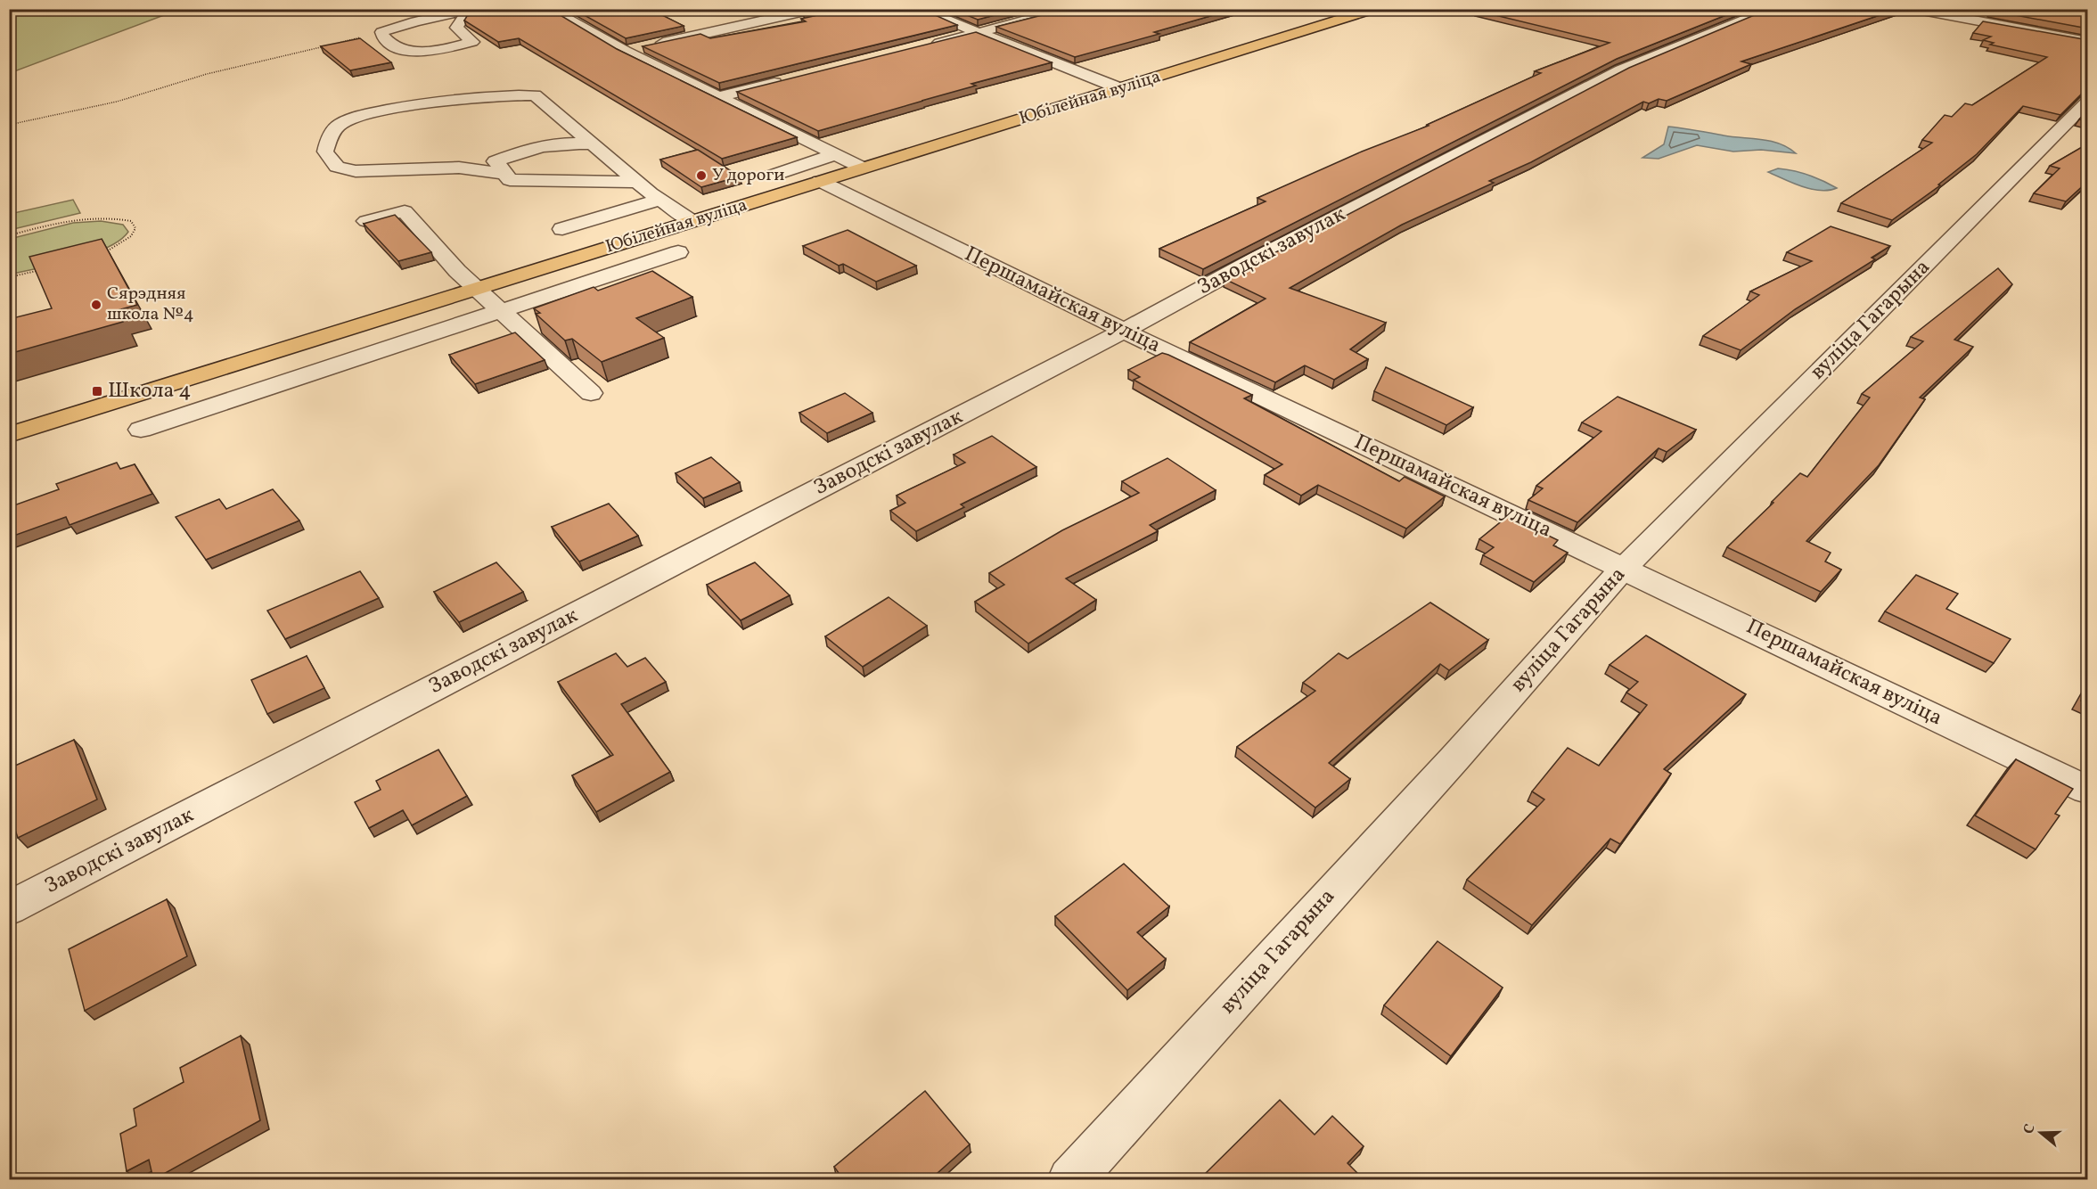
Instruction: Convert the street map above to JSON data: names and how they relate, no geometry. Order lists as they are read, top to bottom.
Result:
{
  "streets": {
    "main road": ["Юбілейная вуліца"],
    "street": ["Заводскі завулак", "Першамайская вуліца", "вуліца Гагарына"]
  },
  "crossings": [
    ["Юбілейная вуліца", "Першамайская вуліца"],
    ["Заводскі завулак", "Першамайская вуліца"],
    ["Першамайская вуліца", "вуліца Гагарына"]
  ],
  "places": {
    "other": ["У дороги", "Сярэдняя школа №4"],
    "transit": ["Школа 4"]
  },
  "north": "left"
}
